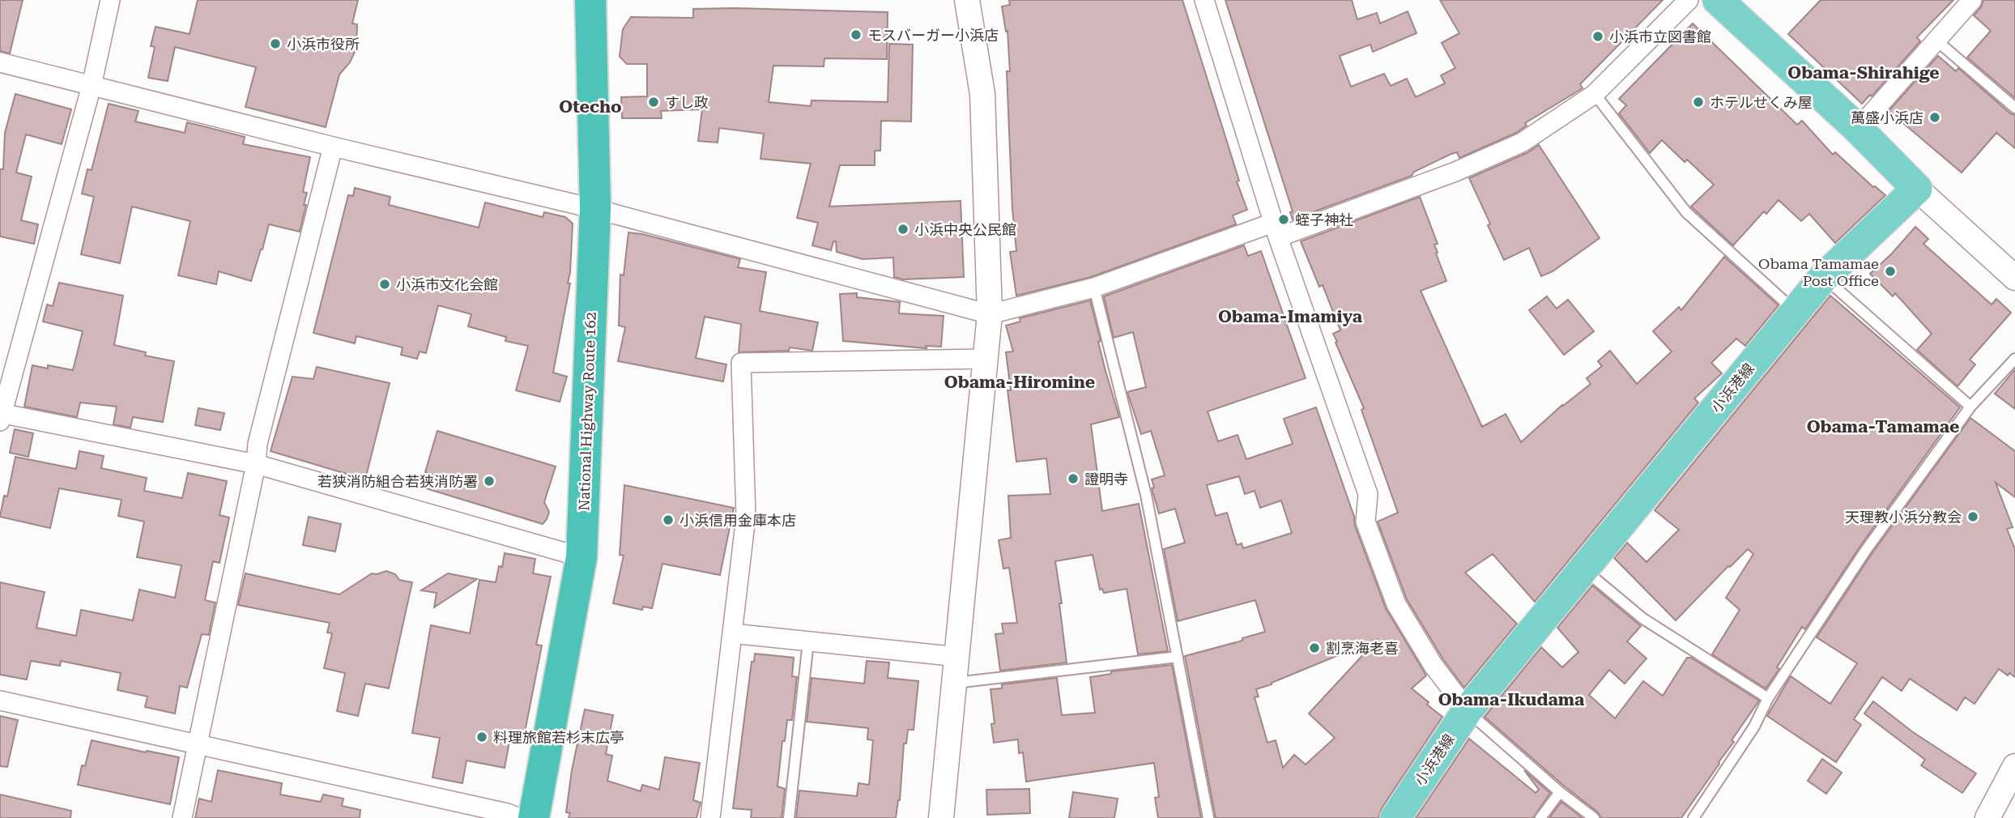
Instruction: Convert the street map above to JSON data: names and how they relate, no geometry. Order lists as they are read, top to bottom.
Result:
{
  "streets": {
    "highway": ["National Highway Route 162"],
    "main road": ["小浜港線"]
  },
  "districts": [
    "Obama-Shirahige",
    "Otecho",
    "Obama-Imamiya",
    "Obama-Hiromine",
    "Obama-Tamamae",
    "Obama-Ikudama"
  ],
  "places": [
    "モスバーガー小浜店",
    "小浜市立図書館",
    "小浜市役所",
    "すし政",
    "ホテルせくみ屋",
    "萬盛小浜店",
    "蛭子神社",
    "小浜中央公民館",
    "Obama Tamamae Post Office",
    "小浜市文化会館",
    "證明寺",
    "若狭消防組合若狭消防署",
    "天理教小浜分教会",
    "小浜信用金庫本店",
    "割烹海老喜",
    "料理旅館若杉末広亭"
  ]
}
